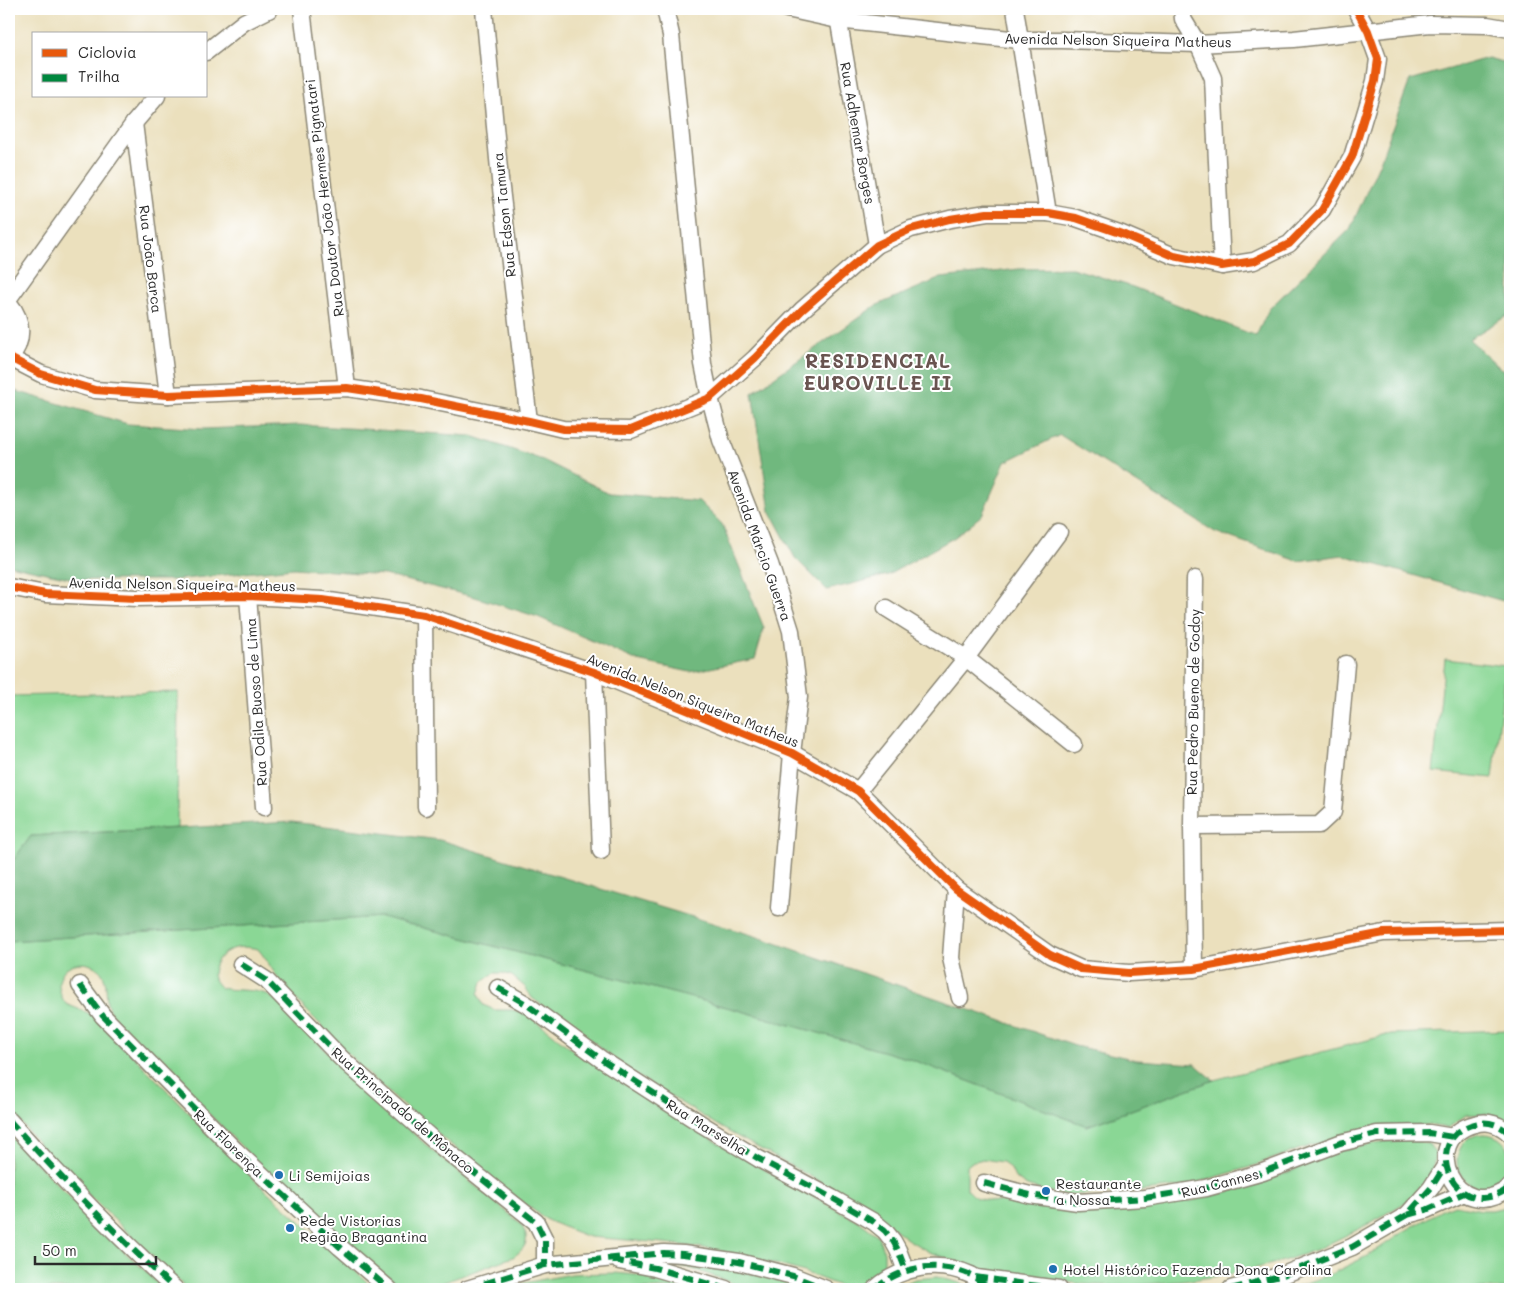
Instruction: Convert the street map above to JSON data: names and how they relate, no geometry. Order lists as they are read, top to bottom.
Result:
{
  "streets": {
    "street": [
      "Avenida Nelson Siqueira Matheus",
      "Rua Adhemar Borges",
      "Rua Doutor João Hermes Pignatari",
      "Rua Edson Tamura",
      "Rua João Barca",
      "Avenida Márcio Guerra",
      "Rua Odila Buoso de Lima",
      "Rua Pedro Bueno de Godoy",
      "Rua Principado de Mônaco",
      "Rua Marselha",
      "Rua Florença",
      "Rua Cannes"
    ]
  },
  "crossings": [
    ["Avenida Nelson Siqueira Matheus", "Rua Adhemar Borges"],
    ["Avenida Nelson Siqueira Matheus", "Avenida Márcio Guerra"],
    ["Avenida Nelson Siqueira Matheus", "Rua Odila Buoso de Lima"],
    ["Avenida Nelson Siqueira Matheus", "Rua Pedro Bueno de Godoy"]
  ],
  "districts": ["RESIDENCIAL EUROVILLE II"],
  "places": [
    "Li Semijoias",
    "Restaurante a Nossa",
    "Rede Vistorias Região Bragantina",
    "Hotel Histórico Fazenda Dona Carolina"
  ],
  "legend": ["Ciclovia", "Trilha"],
  "scale_bar": "50 m"
}
